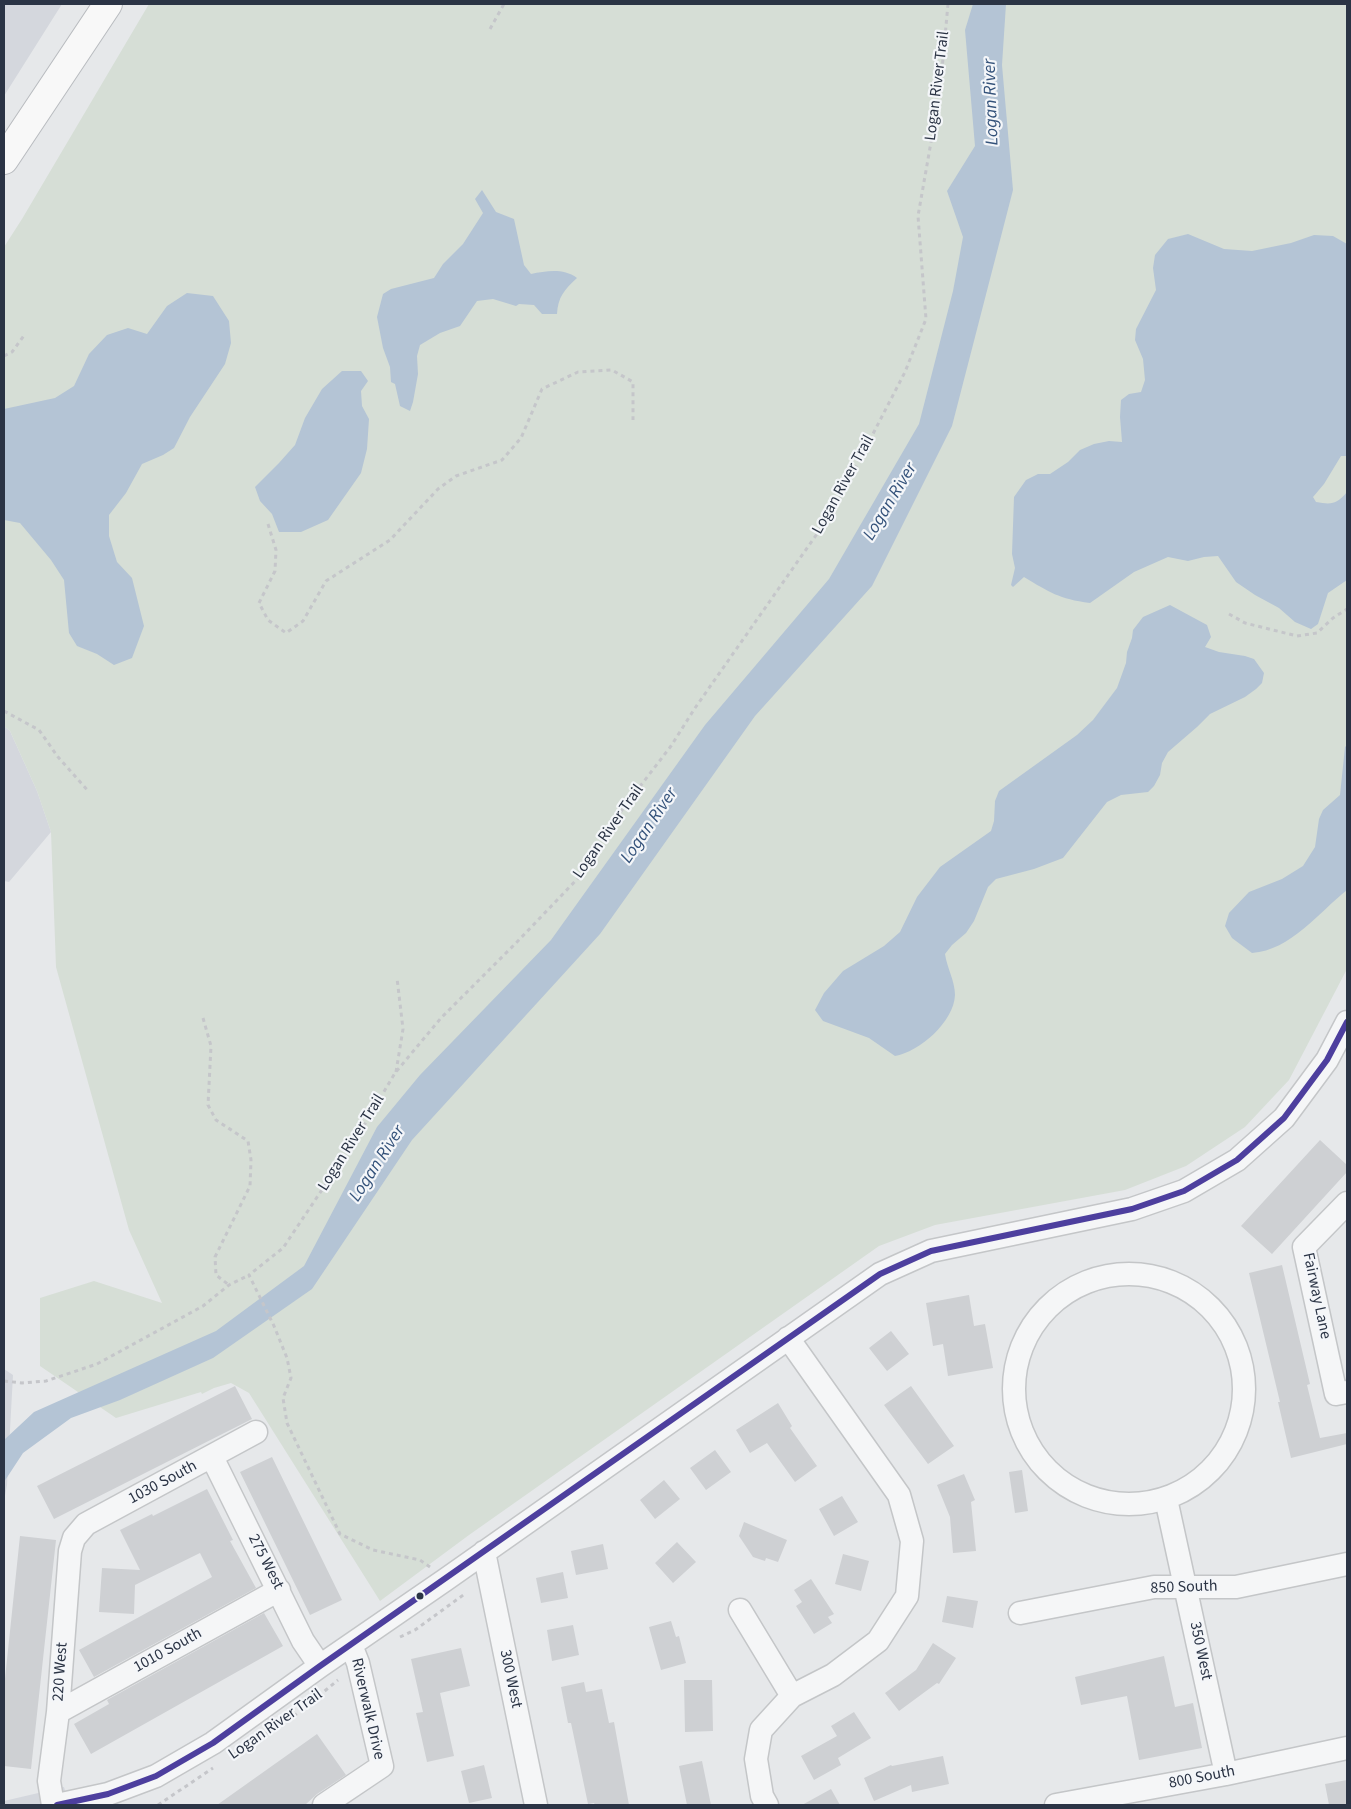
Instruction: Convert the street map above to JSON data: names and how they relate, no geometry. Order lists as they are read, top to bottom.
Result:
{
  "streets": {
    "street": [
      "Fairway Lane",
      "1030 South",
      "275 West",
      "850 South",
      "1010 South",
      "350 West",
      "220 West",
      "300 West",
      "Riverwalk Drive",
      "800 South"
    ],
    "path": ["Logan River Trail"]
  },
  "crossings": [
    ["Logan River Trail", "Riverwalk Drive"],
    ["1030 South", "275 West"],
    ["1030 South", "220 West"],
    ["275 West", "1010 South"],
    ["850 South", "350 West"],
    ["1010 South", "220 West"],
    ["350 West", "800 South"]
  ],
  "water": ["Logan River"]
}
